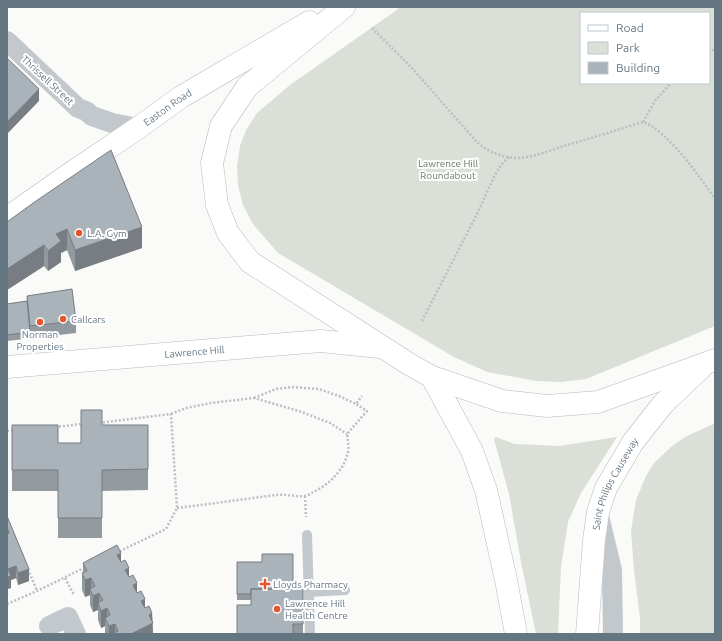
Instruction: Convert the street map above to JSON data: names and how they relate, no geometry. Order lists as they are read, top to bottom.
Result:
{
  "streets": {
    "main road": ["Easton Road", "Lawrence Hill", "Saint Philips Causeway"],
    "street": ["Thrissell Street"]
  },
  "crossings": [
    ["Thrissell Street", "Easton Road"]
  ],
  "parks": ["Lawrence Hill Roundabout"],
  "places": {
    "other": [
      "L.A. Gym",
      "Callcars",
      "Norman Properties",
      "Lawrence Hill Health Centre"
    ],
    "health": ["Lloyds Pharmacy"]
  },
  "legend": ["Road", "Park", "Building"]
}
